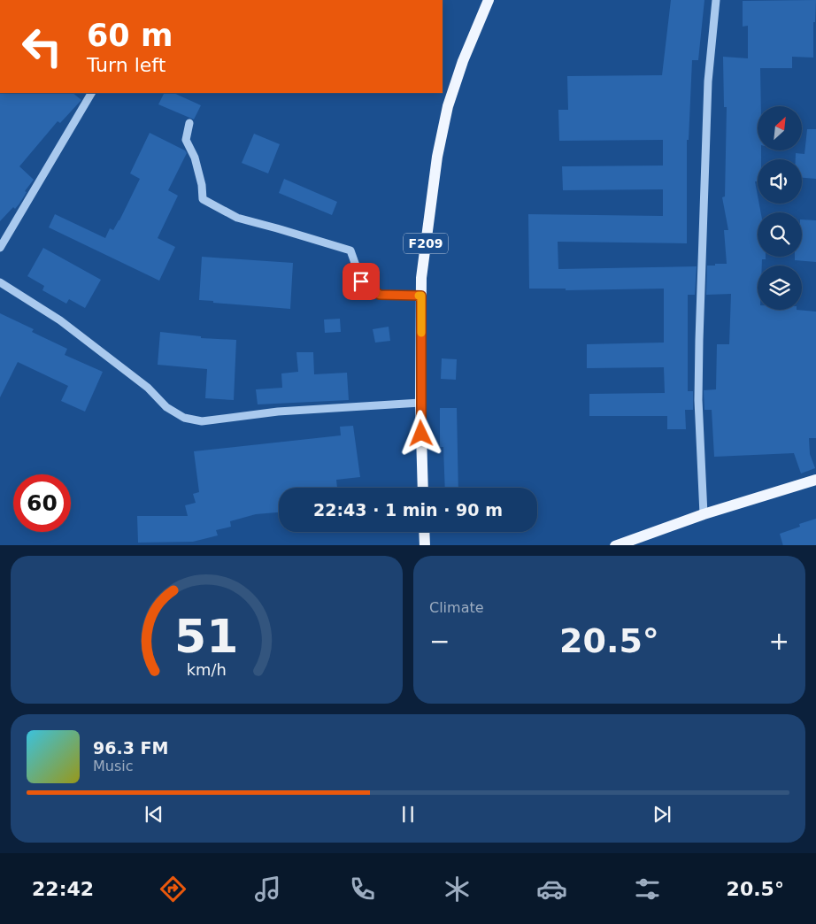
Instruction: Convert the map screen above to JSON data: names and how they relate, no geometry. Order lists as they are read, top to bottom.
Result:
{
  "streets": {
    "main road": ["F209"]
  },
  "north": "top right",
  "page": {
    "turn": ["60 m", "Turn left"],
    "limit": "60",
    "trip": "22:43 · 1 min · 90 m",
    "tile": "Climate",
    "heat": ["−", "20.5°", "+"],
    "song": ["96.3 FM", "Music"],
    "tabs": ["22:42", "20.5°"],
    "gauge": ["51", "km/h"]
  }
}
